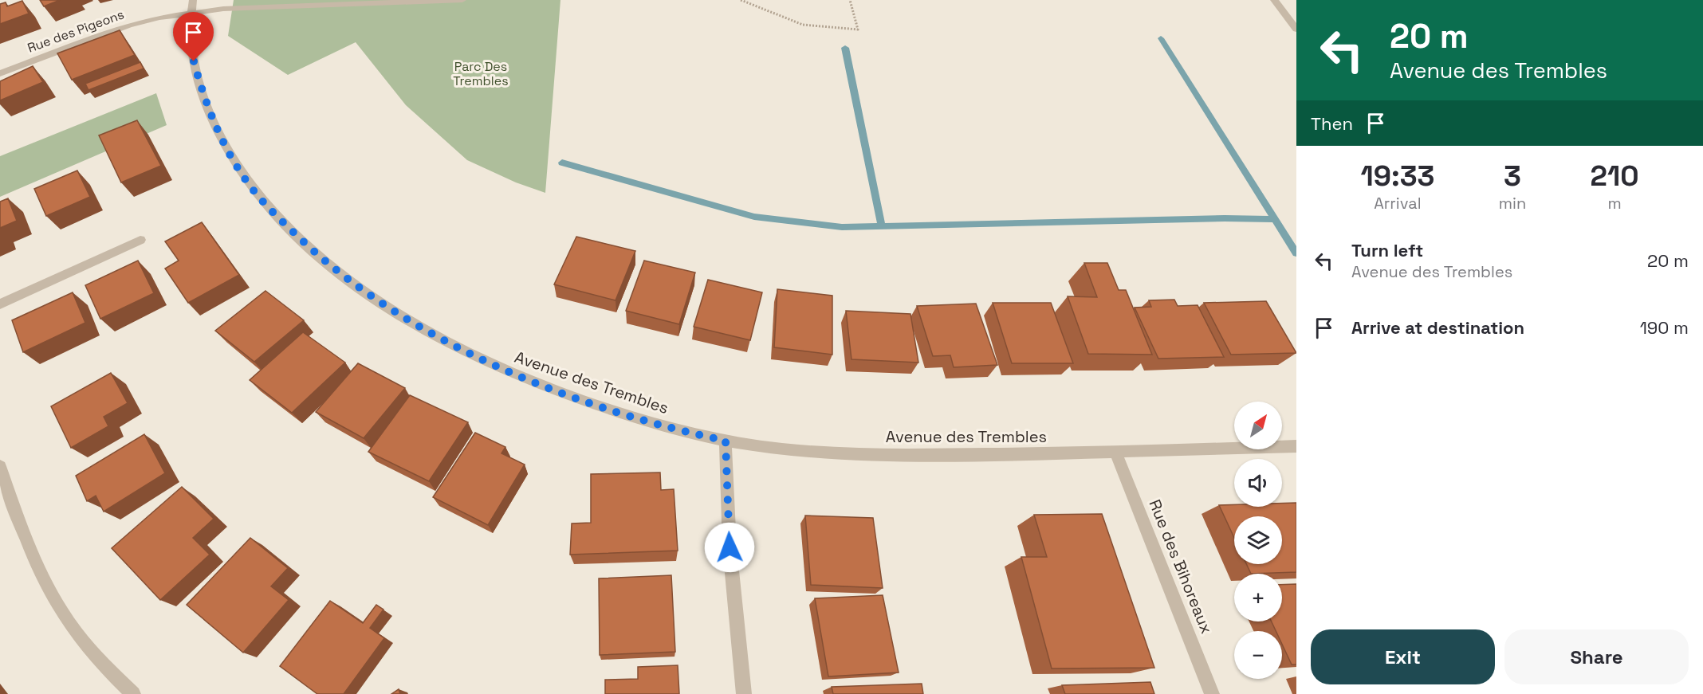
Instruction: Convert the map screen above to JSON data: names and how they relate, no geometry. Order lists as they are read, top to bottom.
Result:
{
  "streets": {
    "street": ["Rue des Pigeons", "Avenue des Trembles", "Rue des Bihoreaux"]
  },
  "crossings": [
    ["Rue des Pigeons", "Avenue des Trembles"],
    ["Avenue des Trembles", "Rue des Bihoreaux"]
  ],
  "parks": ["Parc Des Trembles"],
  "north": "top right",
  "page": {
    "turn": ["20 m", "Avenue des Trembles"],
    "then": "Then",
    "eta": [
      "19:33",
      "Arrival",
      "3",
      "min",
      "210",
      "m"
    ],
    "list": [
      {
        "name": "Turn left",
        "note": "Avenue des Trembles",
        "value": "20 m"
      },
      {
        "name": "Arrive at destination",
        "value": "190 m"
      }
    ],
    "map_buttons": ["+", "−"],
    "buttons": ["Exit", "Share"]
  }
}
